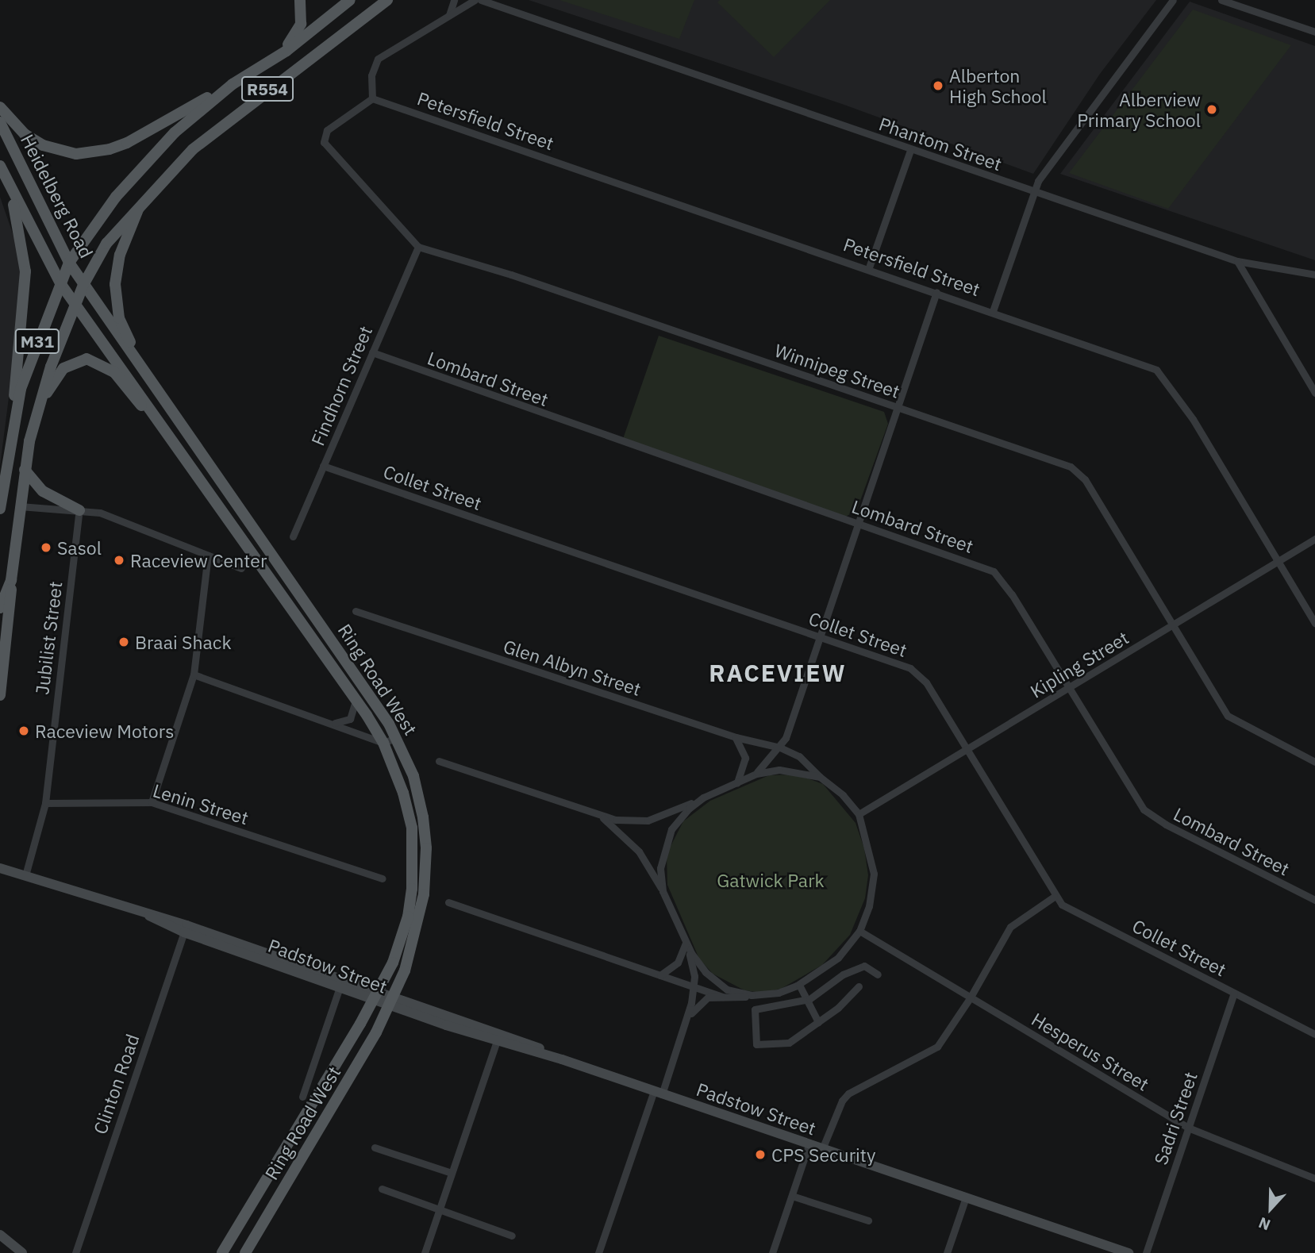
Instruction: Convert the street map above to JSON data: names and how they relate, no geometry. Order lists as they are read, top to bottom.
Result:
{
  "streets": {
    "main road": [
      "R554",
      "Heidelberg Road",
      "M31",
      "Ring Road West"
    ],
    "street": [
      "Petersfield Street",
      "Phantom Street",
      "Winnipeg Street",
      "Lombard Street",
      "Findhorn Street",
      "Collet Street",
      "Jubilist Street",
      "Kipling Street",
      "Glen Albyn Street",
      "Lenin Street",
      "Padstow Street",
      "Hesperus Street",
      "Clinton Road",
      "Sadri Street"
    ]
  },
  "crossings": [
    ["R554", "Heidelberg Road"],
    ["R554", "M31"],
    ["R554", "Ring Road West"],
    ["Petersfield Street", "Kipling Street"],
    ["Heidelberg Road", "M31"],
    ["Heidelberg Road", "Ring Road West"],
    ["M31", "Ring Road West"],
    ["Winnipeg Street", "Findhorn Street"],
    ["Winnipeg Street", "Kipling Street"],
    ["Lombard Street", "Findhorn Street"],
    ["Lombard Street", "Kipling Street"],
    ["Findhorn Street", "Collet Street"],
    ["Collet Street", "Kipling Street"],
    ["Collet Street", "Sadri Street"],
    ["Jubilist Street", "Lenin Street"],
    ["Ring Road West", "Padstow Street"],
    ["Padstow Street", "Clinton Road"],
    ["Hesperus Street", "Sadri Street"]
  ],
  "districts": ["RACEVIEW"],
  "parks": ["Gatwick Park"],
  "places": [
    "Alberton High School",
    "Alberview Primary School",
    "Sasol",
    "Raceview Center",
    "Braai Shack",
    "Raceview Motors",
    "CPS Security"
  ],
  "north": "bottom"
}
